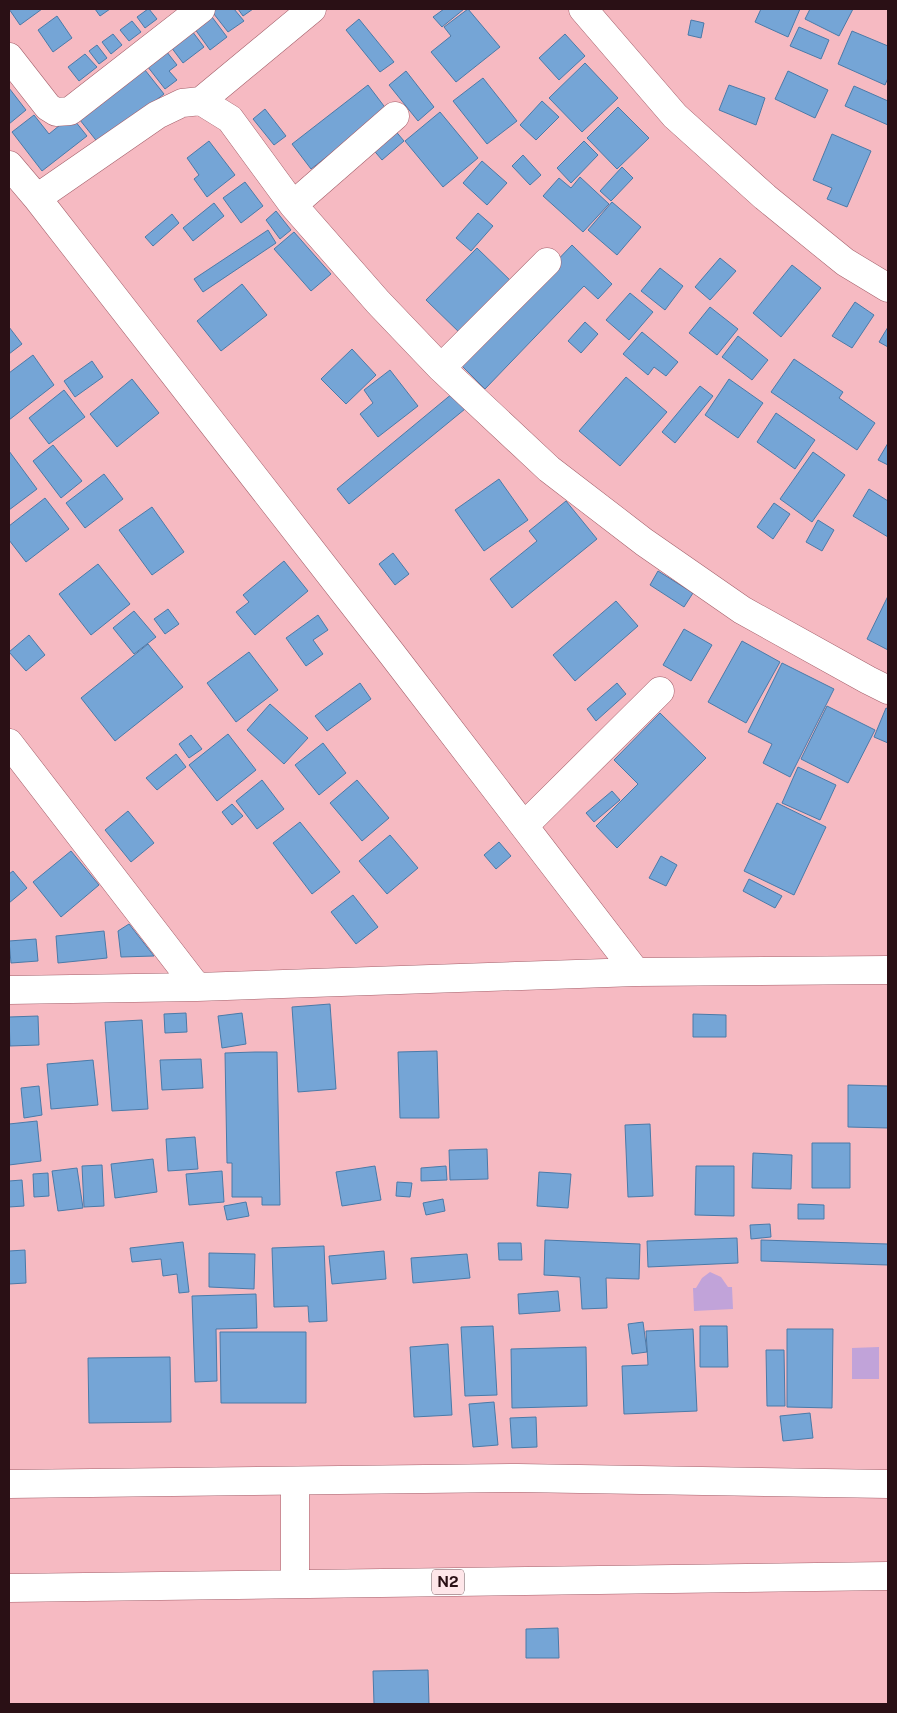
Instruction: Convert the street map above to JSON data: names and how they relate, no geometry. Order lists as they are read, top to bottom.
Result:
{
  "streets": {
    "street": ["N2"]
  }
}
